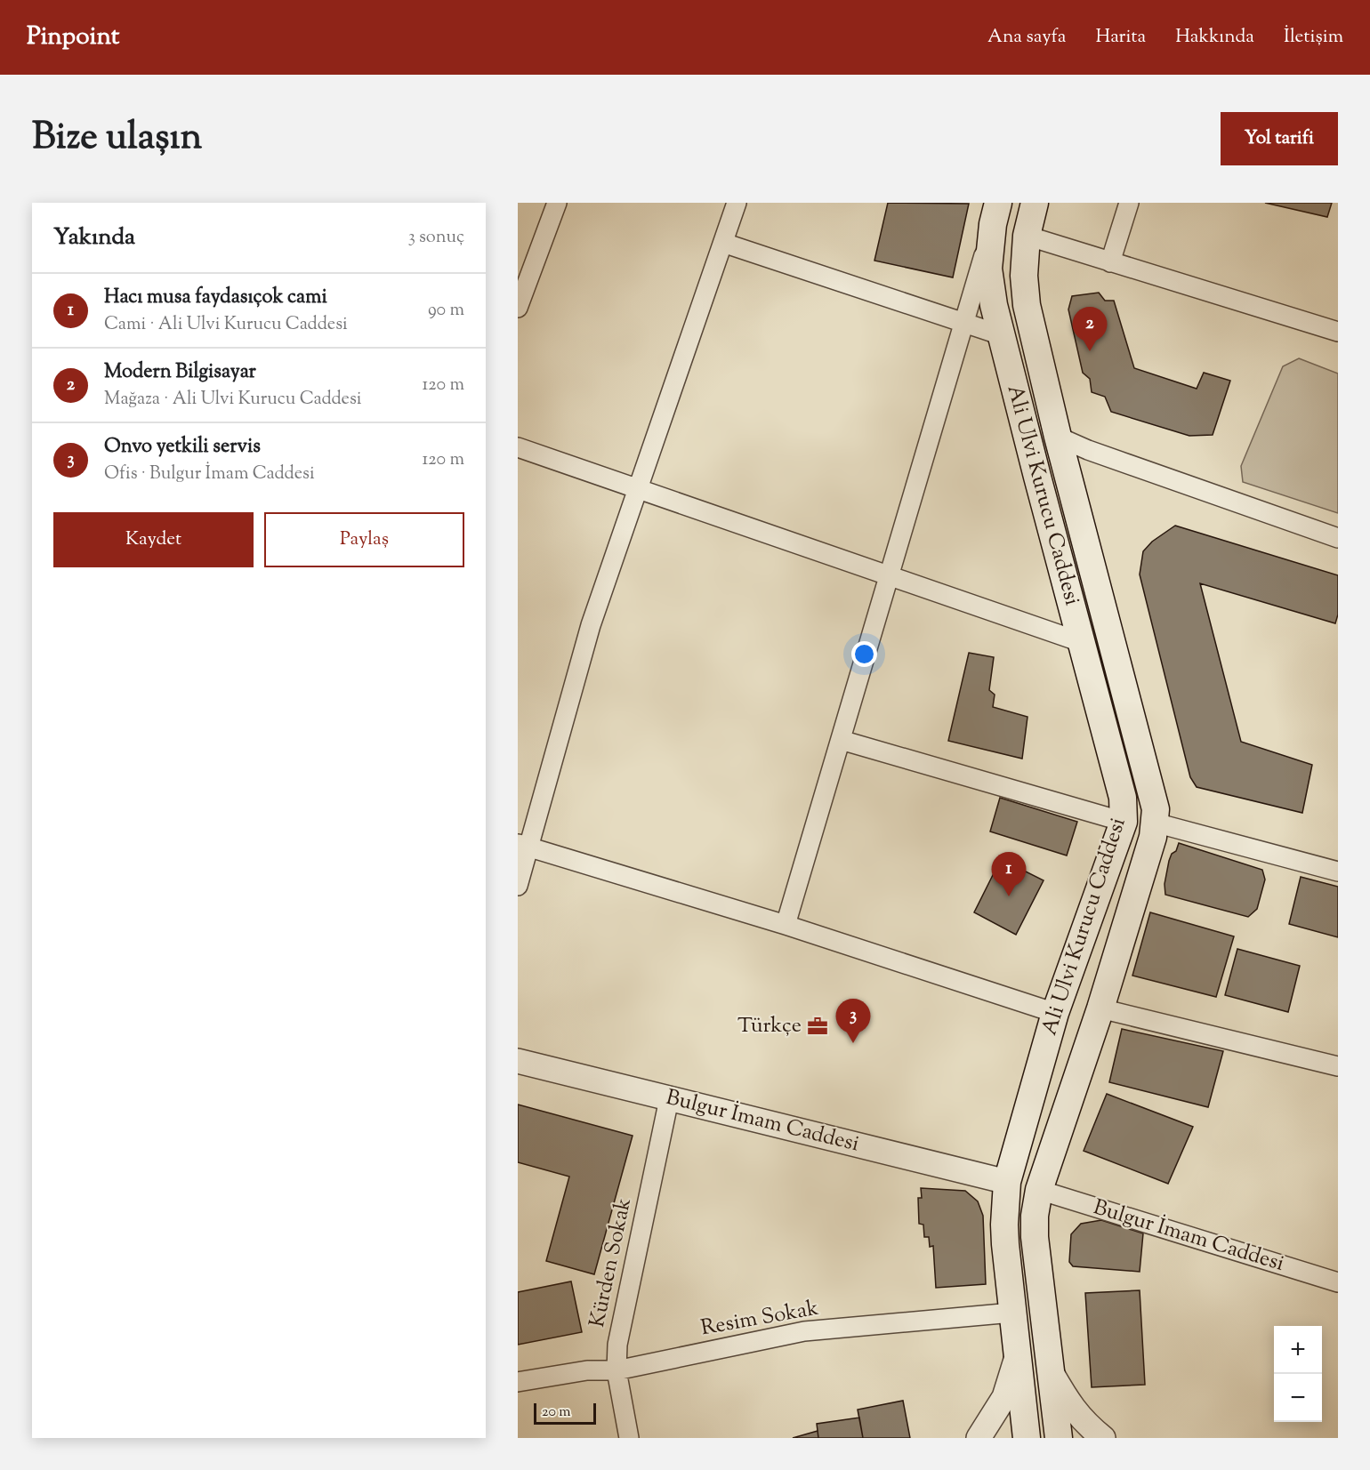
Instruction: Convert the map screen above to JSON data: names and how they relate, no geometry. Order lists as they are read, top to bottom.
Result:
{
  "streets": {
    "main road": ["Ali Ulvi Kurucu Caddesi"],
    "street": ["Bulgur İmam Caddesi", "Kürden Sokak", "Resim Sokak"]
  },
  "crossings": [
    ["Ali Ulvi Kurucu Caddesi", "Bulgur İmam Caddesi"],
    ["Ali Ulvi Kurucu Caddesi", "Resim Sokak"],
    ["Bulgur İmam Caddesi", "Kürden Sokak"],
    ["Kürden Sokak", "Resim Sokak"]
  ],
  "places": {
    "office": ["Türkçe"]
  },
  "scale_bar": "20 m",
  "page": {
    "header": "Pinpoint",
    "nav": [
      "Ana sayfa",
      "Harita",
      "Hakkında",
      "İletişim"
    ],
    "title": "Bize ulaşın",
    "buttons": [
      "Yol tarifi",
      ["Kaydet", "Paylaş"]
    ],
    "heading": ["Yakında", "3 sonuç"],
    "list": [
      {
        "mark": "1",
        "name": "Hacı musa faydasıçok cami",
        "note": "Cami · Ali Ulvi Kurucu Caddesi",
        "value": "90 m"
      },
      {
        "mark": "2",
        "name": "Modern Bilgisayar",
        "note": "Mağaza · Ali Ulvi Kurucu Caddesi",
        "value": "120 m"
      },
      {
        "mark": "3",
        "name": "Onvo yetkili servis",
        "note": "Ofis · Bulgur İmam Caddesi",
        "value": "120 m"
      }
    ],
    "pins": ["2", "1", "3"],
    "map_buttons": ["+", "−"],
    "scale": "20 m"
  }
}
